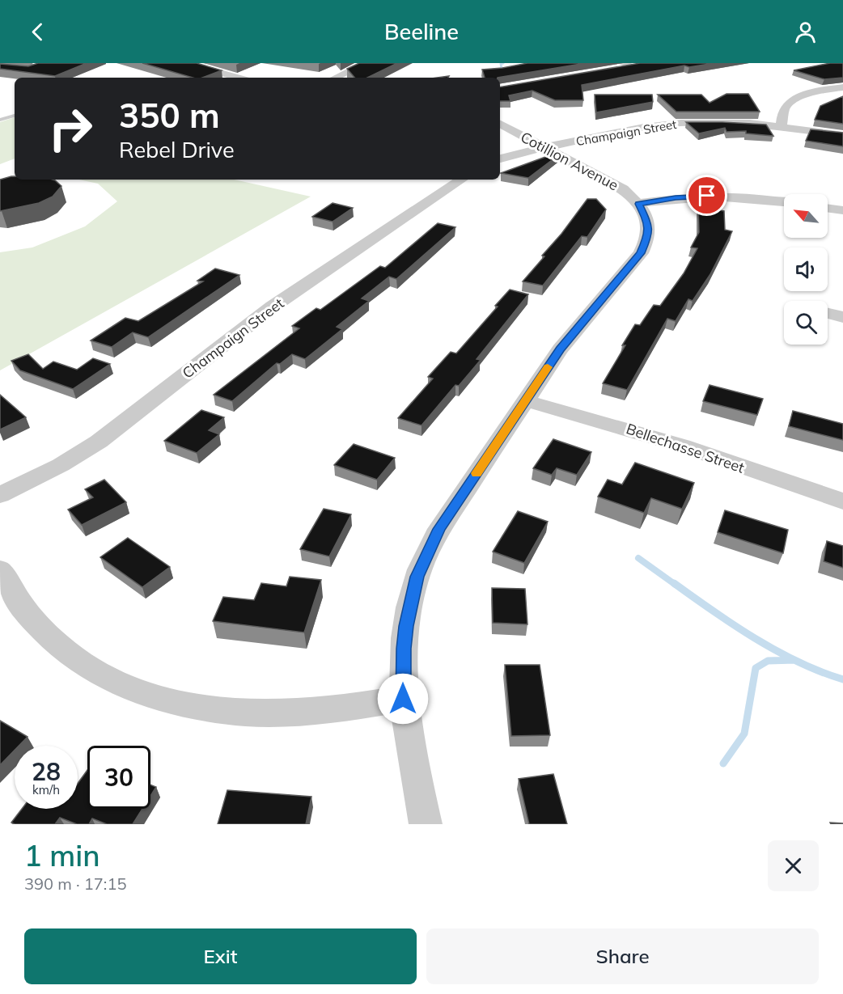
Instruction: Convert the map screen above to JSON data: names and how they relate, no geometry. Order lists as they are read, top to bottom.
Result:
{
  "streets": {
    "street": ["Champaign Street", "Cotillion Avenue", "Bellechasse Street"]
  },
  "crossings": [
    ["Champaign Street", "Cotillion Avenue"],
    ["Cotillion Avenue", "Bellechasse Street"]
  ],
  "north": "top left",
  "page": {
    "header": "Beeline",
    "turn": ["350 m", "Rebel Drive"],
    "speed": "28 km/h",
    "limit": "30",
    "heading": ["1 min", "390 m · 17:15"],
    "buttons": ["Exit", "Share"]
  }
}
